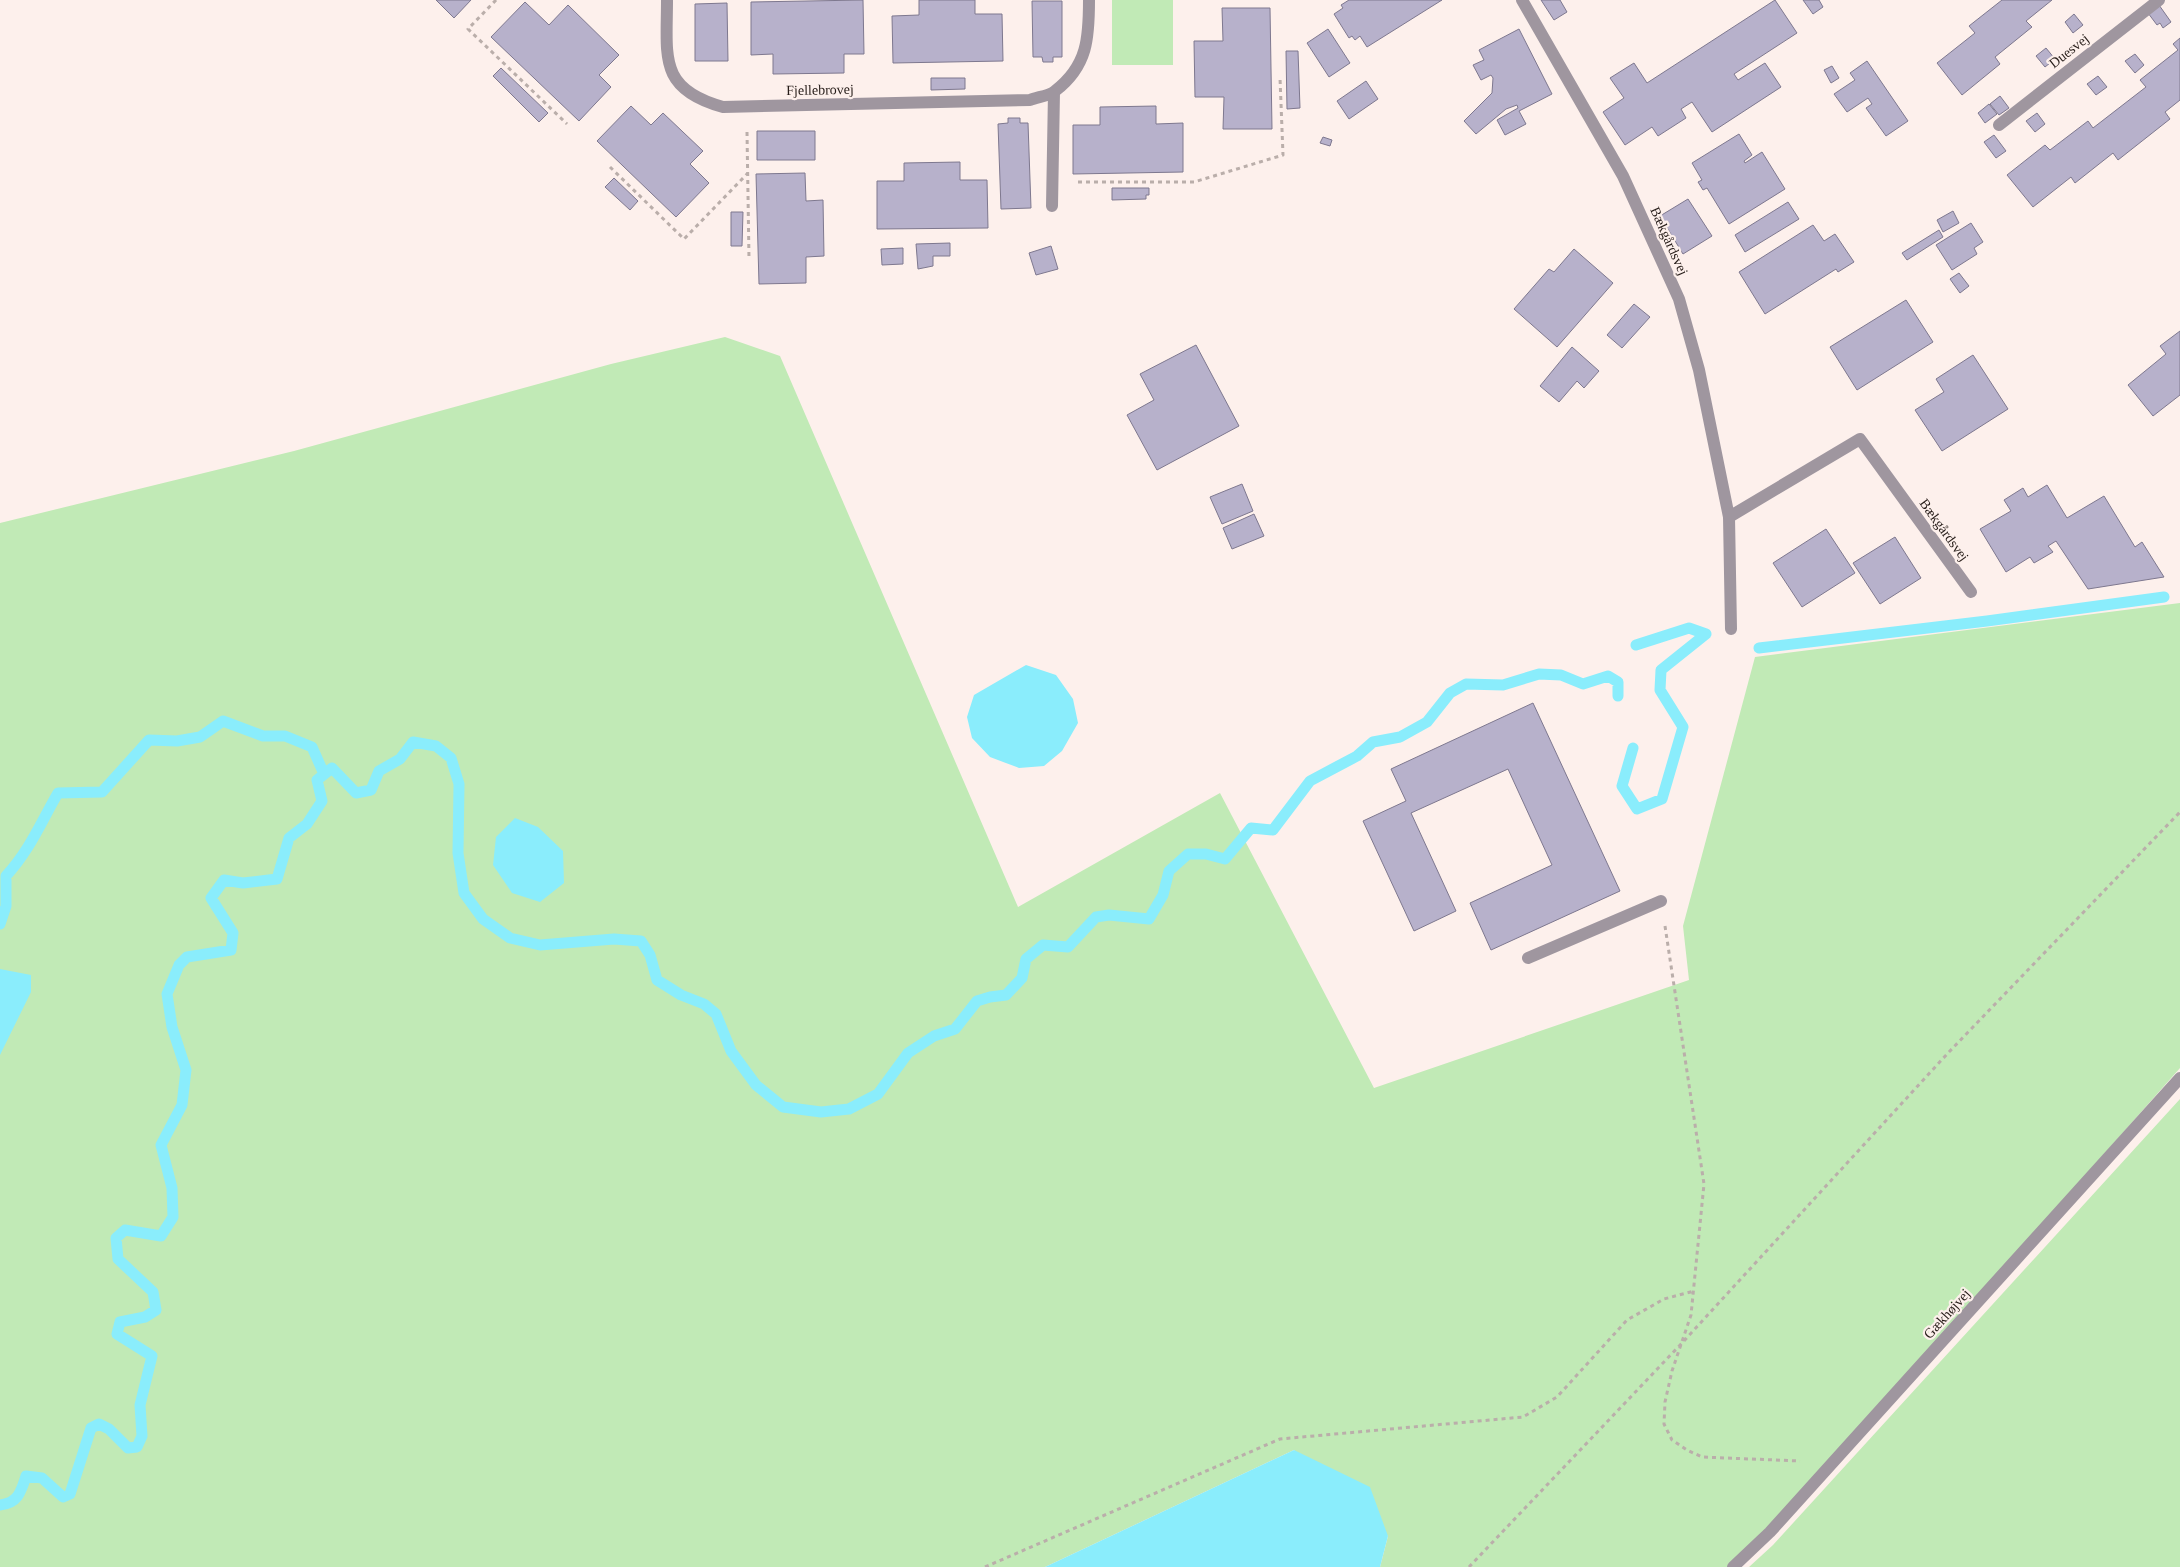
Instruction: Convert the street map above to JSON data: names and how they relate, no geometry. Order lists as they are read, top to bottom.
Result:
{
  "streets": {
    "street": [
      "Duesvej",
      "Fjellebrovej",
      "Bækgårdsvej",
      "Gækhøjvej"
    ]
  }
}
